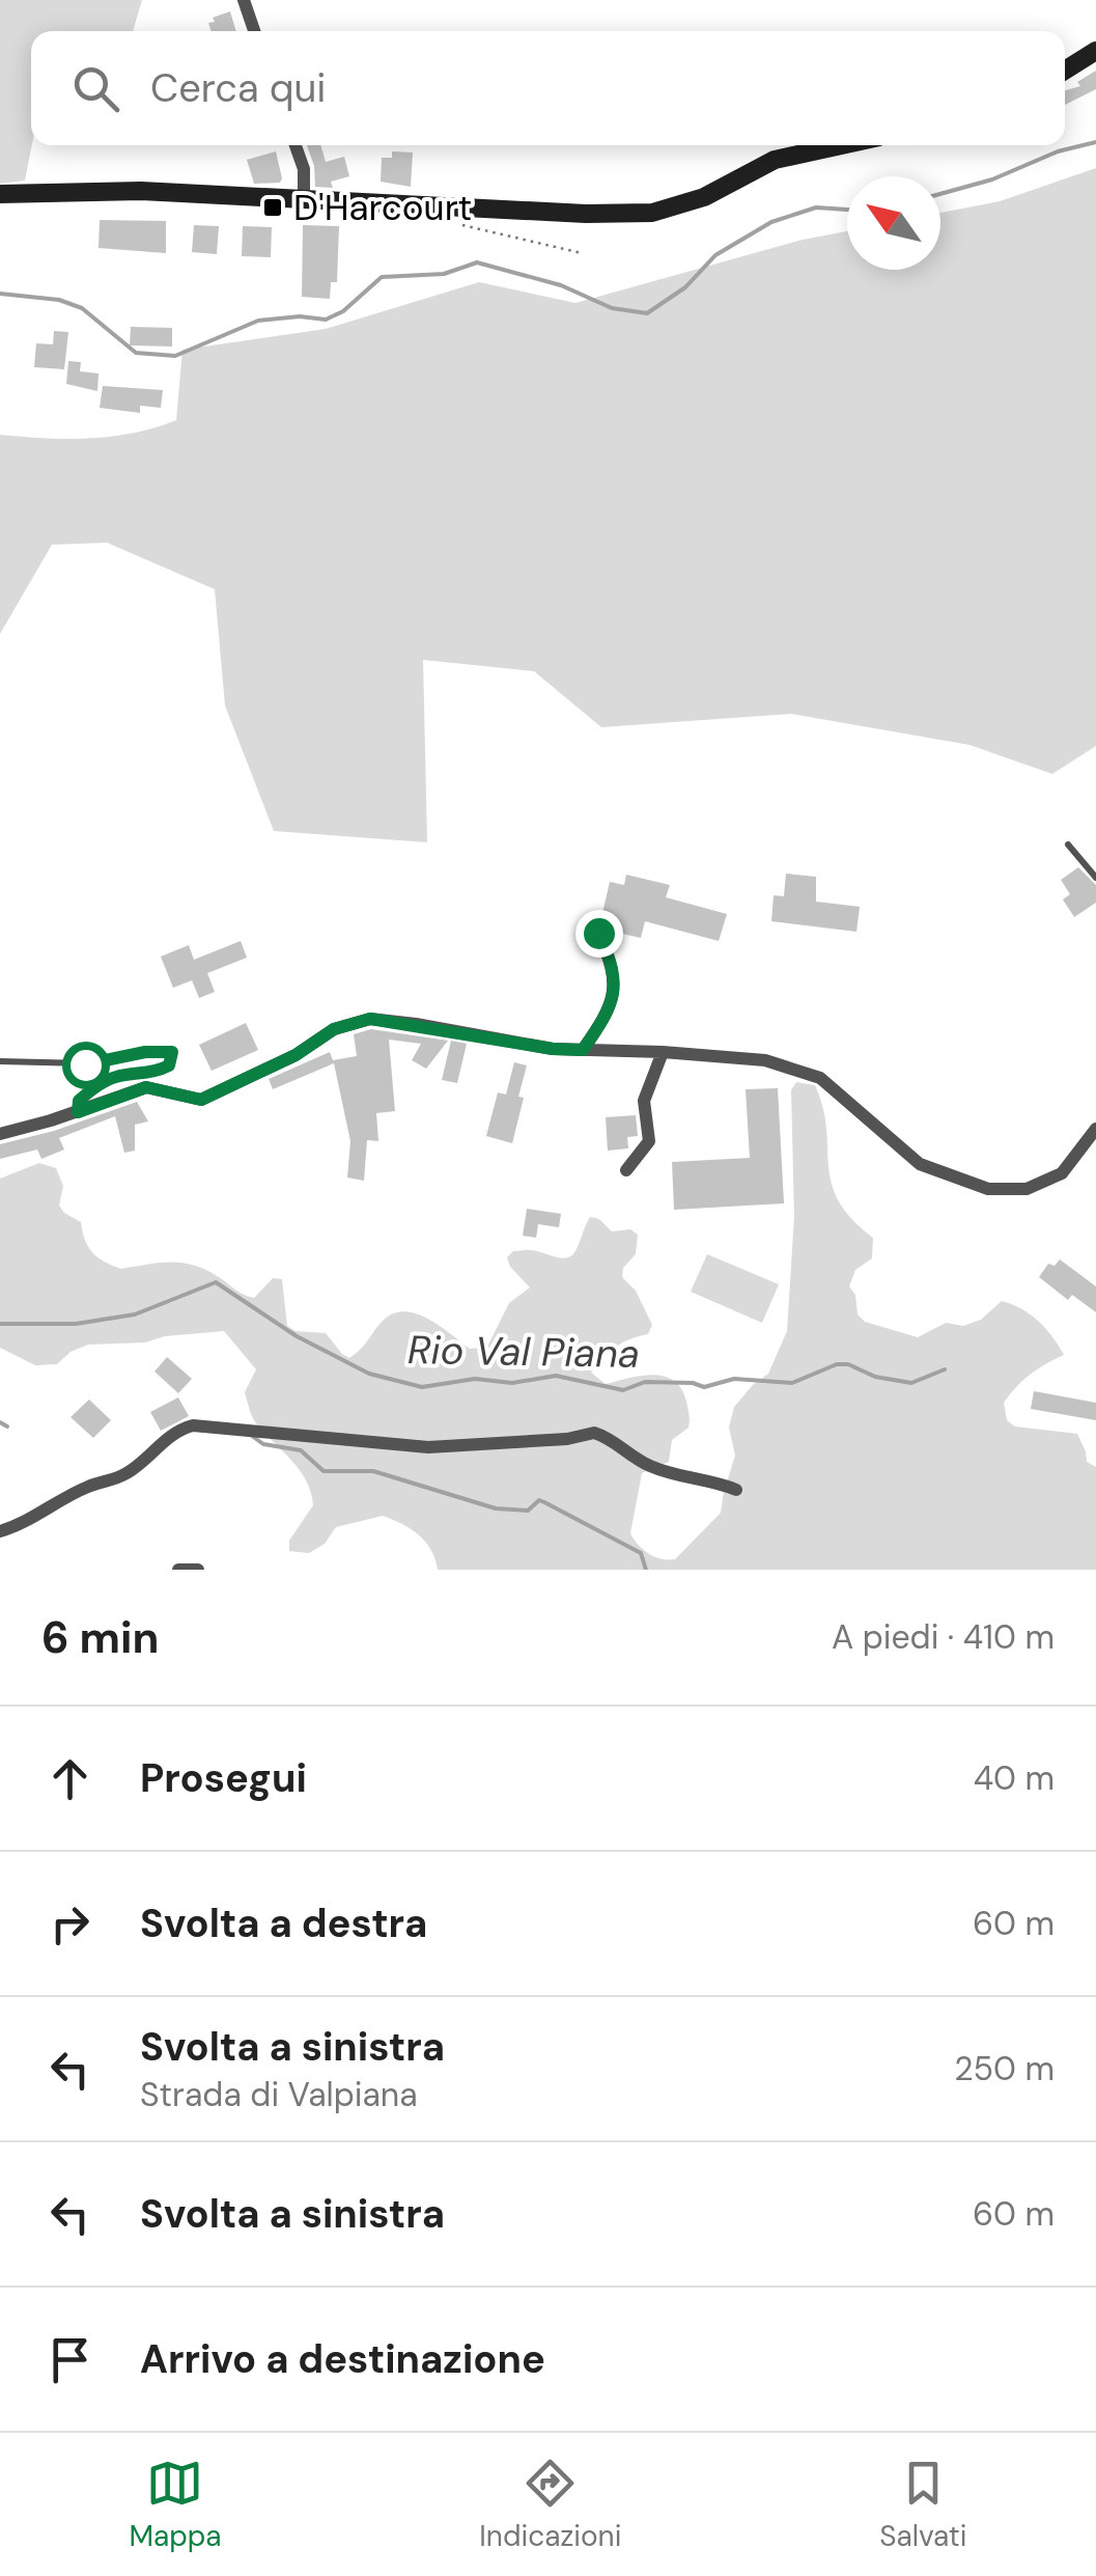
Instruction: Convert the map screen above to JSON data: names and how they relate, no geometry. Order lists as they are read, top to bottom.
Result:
{
  "water": ["Rio Val Piana"],
  "places": {
    "transit": ["D'Harcourt"]
  },
  "north": "top left",
  "page": {
    "search": "Cerca qui",
    "heading": ["6 min", "A piedi · 410 m"],
    "list": [
      ["Prosegui", "40 m"],
      ["Svolta a destra", "60 m"],
      ["Svolta a sinistra", "Strada di Valpiana", "250 m"],
      ["Svolta a sinistra", "60 m"],
      "Arrivo a destinazione"
    ],
    "nav": ["Mappa", "Indicazioni", "Salvati"]
  }
}
